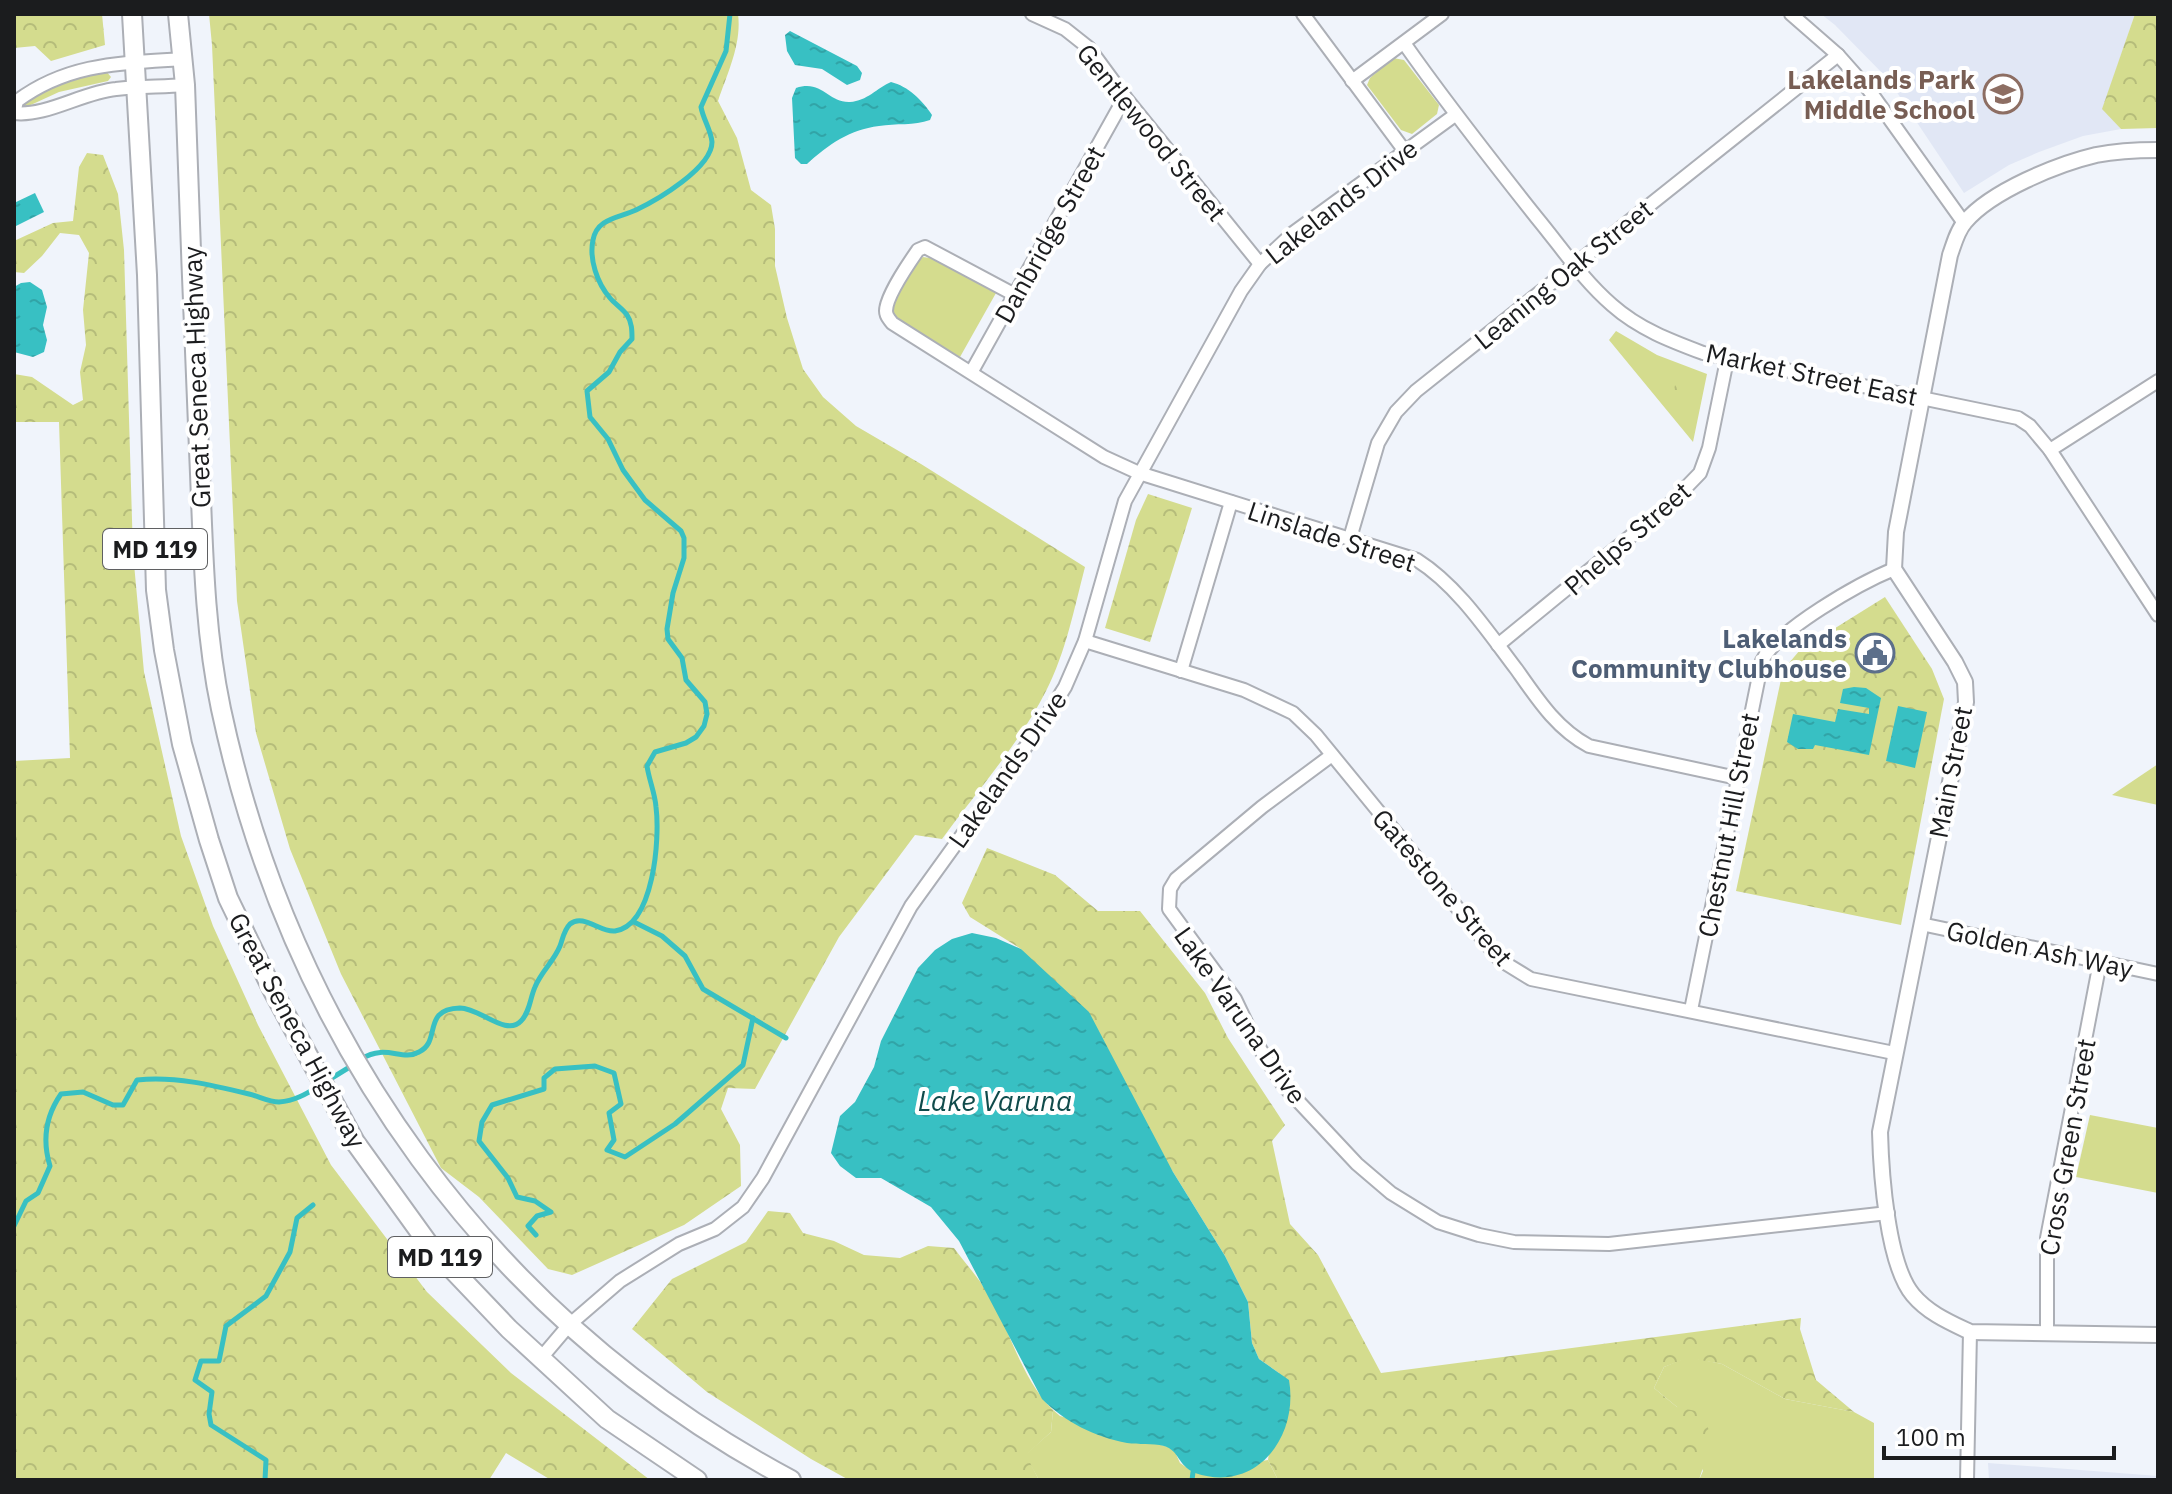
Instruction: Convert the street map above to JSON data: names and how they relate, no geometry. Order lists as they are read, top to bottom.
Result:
{
  "streets": {
    "main road": ["Great Seneca Highway", "MD 119"],
    "street": [
      "Gentlewood Street",
      "Lakelands Drive",
      "Danbridge Street",
      "Leaning Oak Street",
      "Market Street East",
      "Linslade Street",
      "Phelps Street",
      "Main Street",
      "Chestnut Hill Street",
      "Gatestone Street",
      "Golden Ash Way",
      "Lake Varuna Drive",
      "Cross Green Street"
    ]
  },
  "crossings": [
    ["Gentlewood Street", "Lakelands Drive"],
    ["Gentlewood Street", "Danbridge Street"],
    ["Lakelands Drive", "Market Street East"],
    ["Lakelands Drive", "Great Seneca Highway"],
    ["Lakelands Drive", "Linslade Street"],
    ["Lakelands Drive", "Gatestone Street"],
    ["Danbridge Street", "Linslade Street"],
    ["Leaning Oak Street", "Market Street East"],
    ["Leaning Oak Street", "Linslade Street"],
    ["Market Street East", "Phelps Street"],
    ["Linslade Street", "Phelps Street"],
    ["Linslade Street", "Chestnut Hill Street"],
    ["Main Street", "Chestnut Hill Street"],
    ["Main Street", "Gatestone Street"],
    ["Main Street", "Golden Ash Way"],
    ["Main Street", "Lake Varuna Drive"],
    ["Main Street", "Cross Green Street"],
    ["Chestnut Hill Street", "Gatestone Street"],
    ["Gatestone Street", "Lake Varuna Drive"],
    ["Golden Ash Way", "Cross Green Street"]
  ],
  "water": ["Lake Varuna"],
  "places": {
    "school or university": ["Lakelands Park Middle School"],
    "public building": ["Lakelands Community Clubhouse"]
  },
  "scale_bar": "100 m"
}
